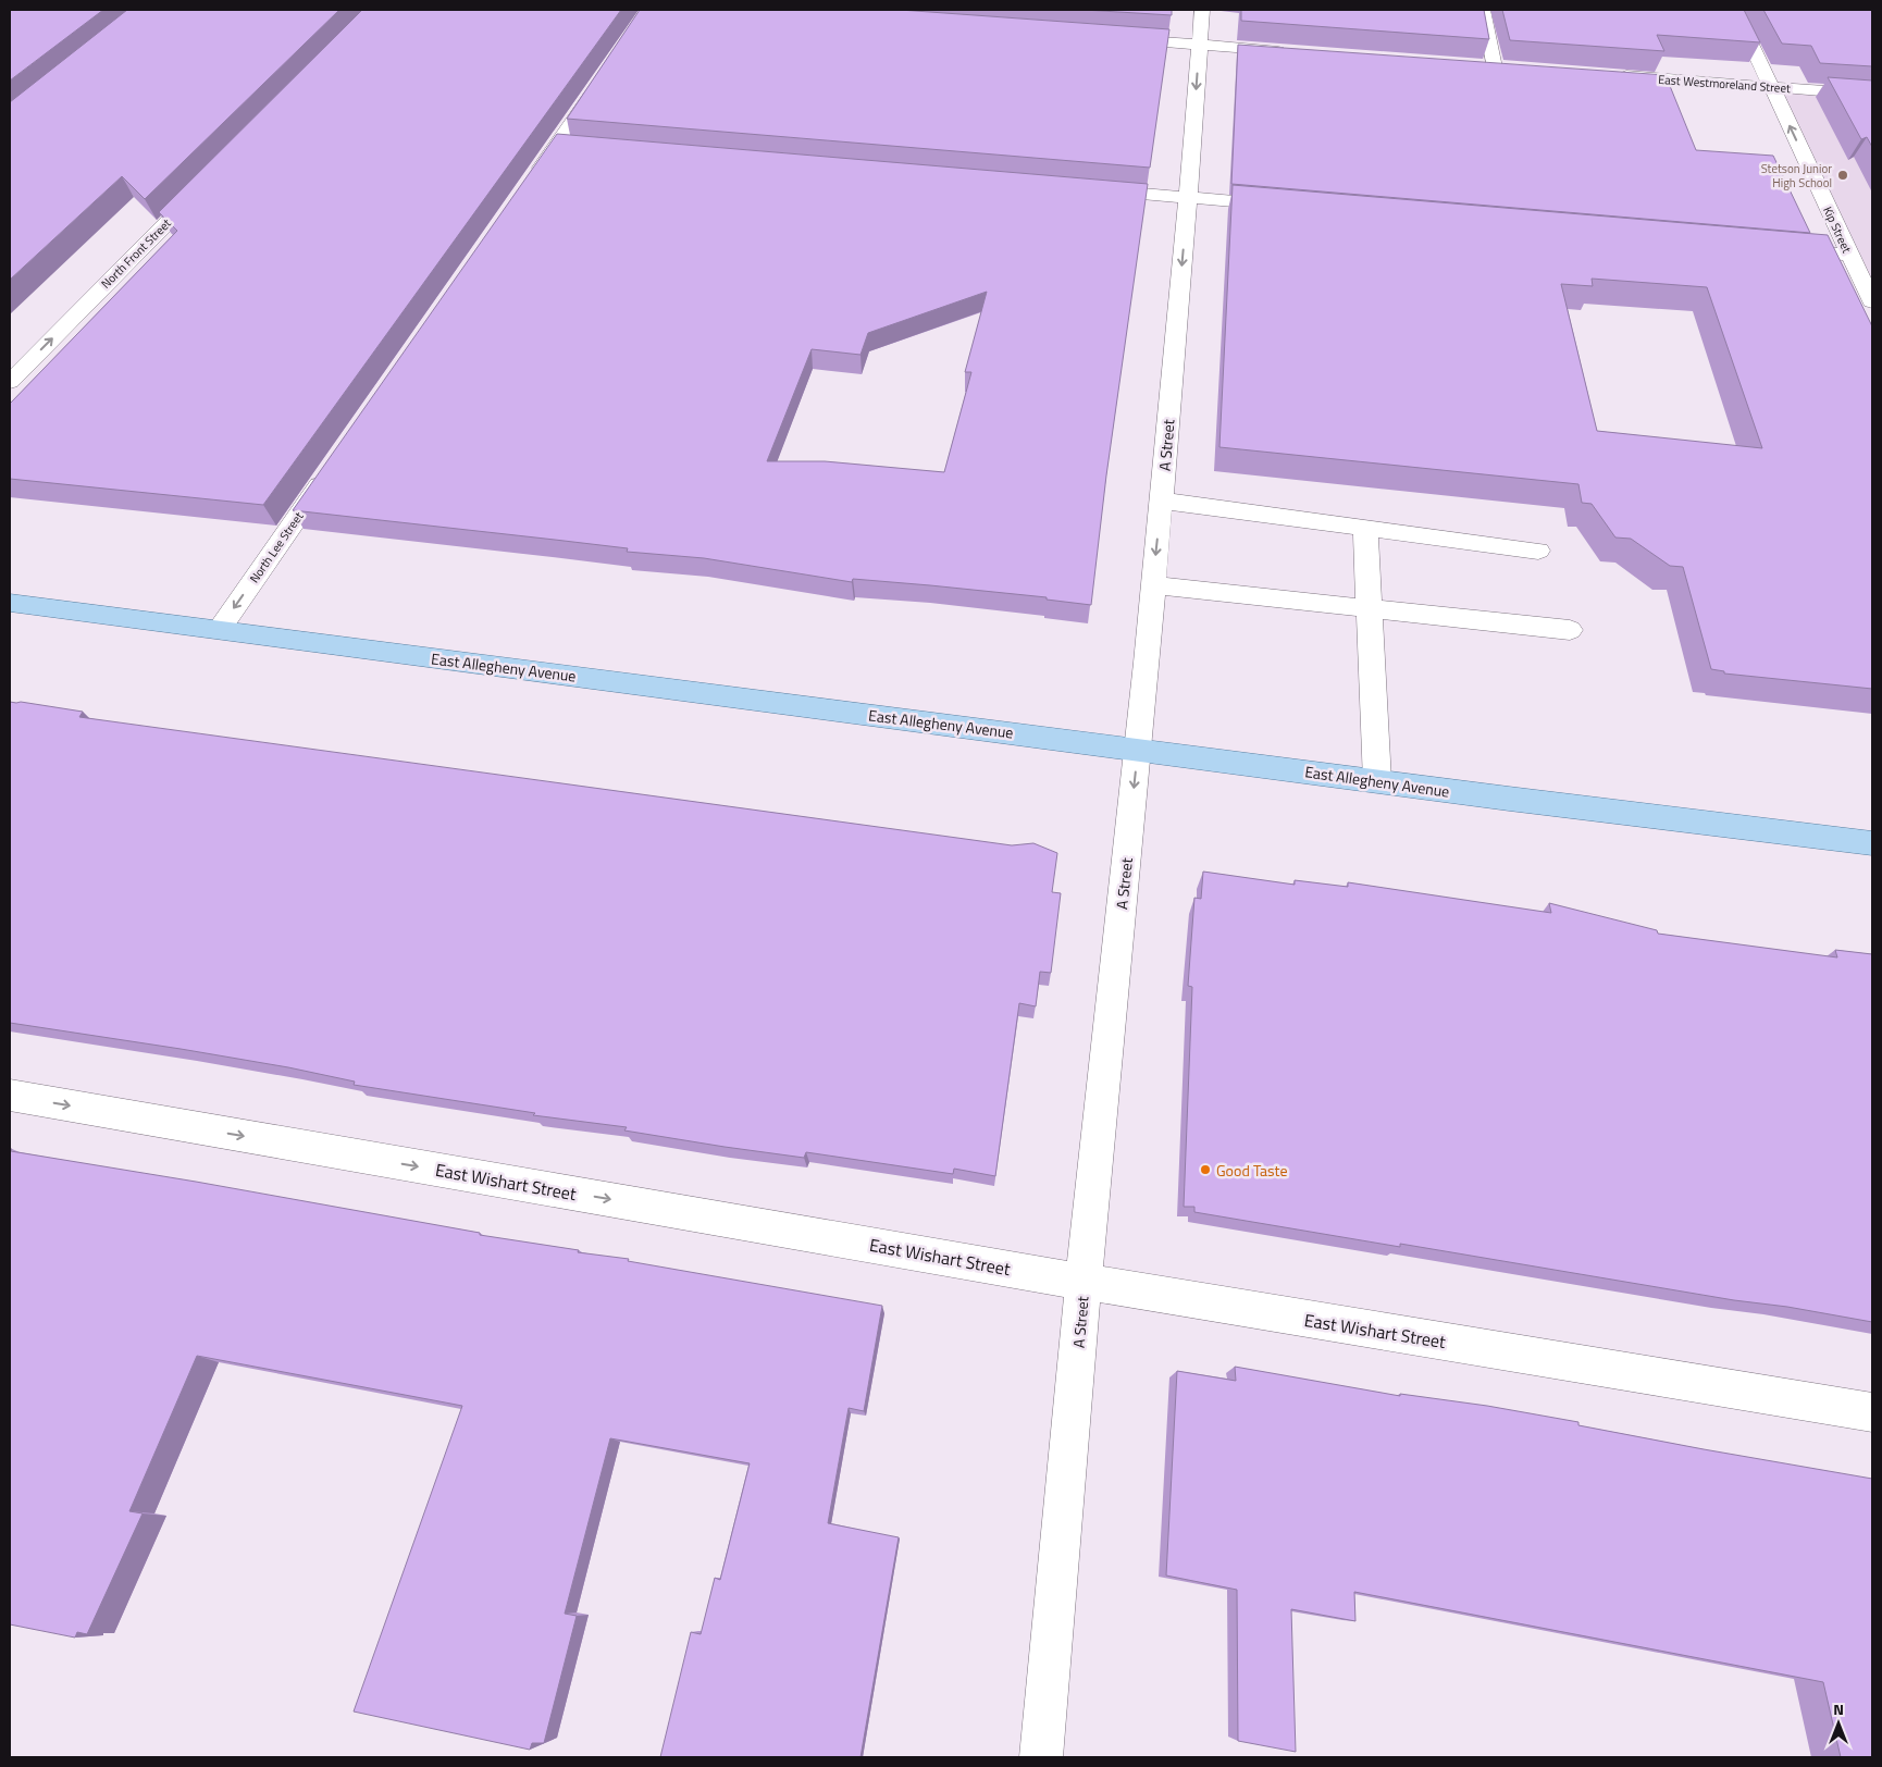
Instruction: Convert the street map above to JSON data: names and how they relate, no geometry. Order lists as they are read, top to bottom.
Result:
{
  "streets": {
    "main road": ["East Allegheny Avenue"],
    "street": [
      "East Westmoreland Street",
      "Kip Street",
      "North Front Street",
      "A Street",
      "North Lee Street",
      "East Wishart Street"
    ]
  },
  "crossings": [
    ["East Westmoreland Street", "Kip Street"],
    ["A Street", "East Allegheny Avenue"],
    ["A Street", "East Wishart Street"],
    ["North Lee Street", "East Allegheny Avenue"]
  ],
  "one_way": [
    "Kip Street",
    "North Front Street",
    "A Street",
    "North Lee Street",
    "East Wishart Street"
  ],
  "places": ["Stetson Junior High School", "Good Taste"],
  "north": "top"
}
